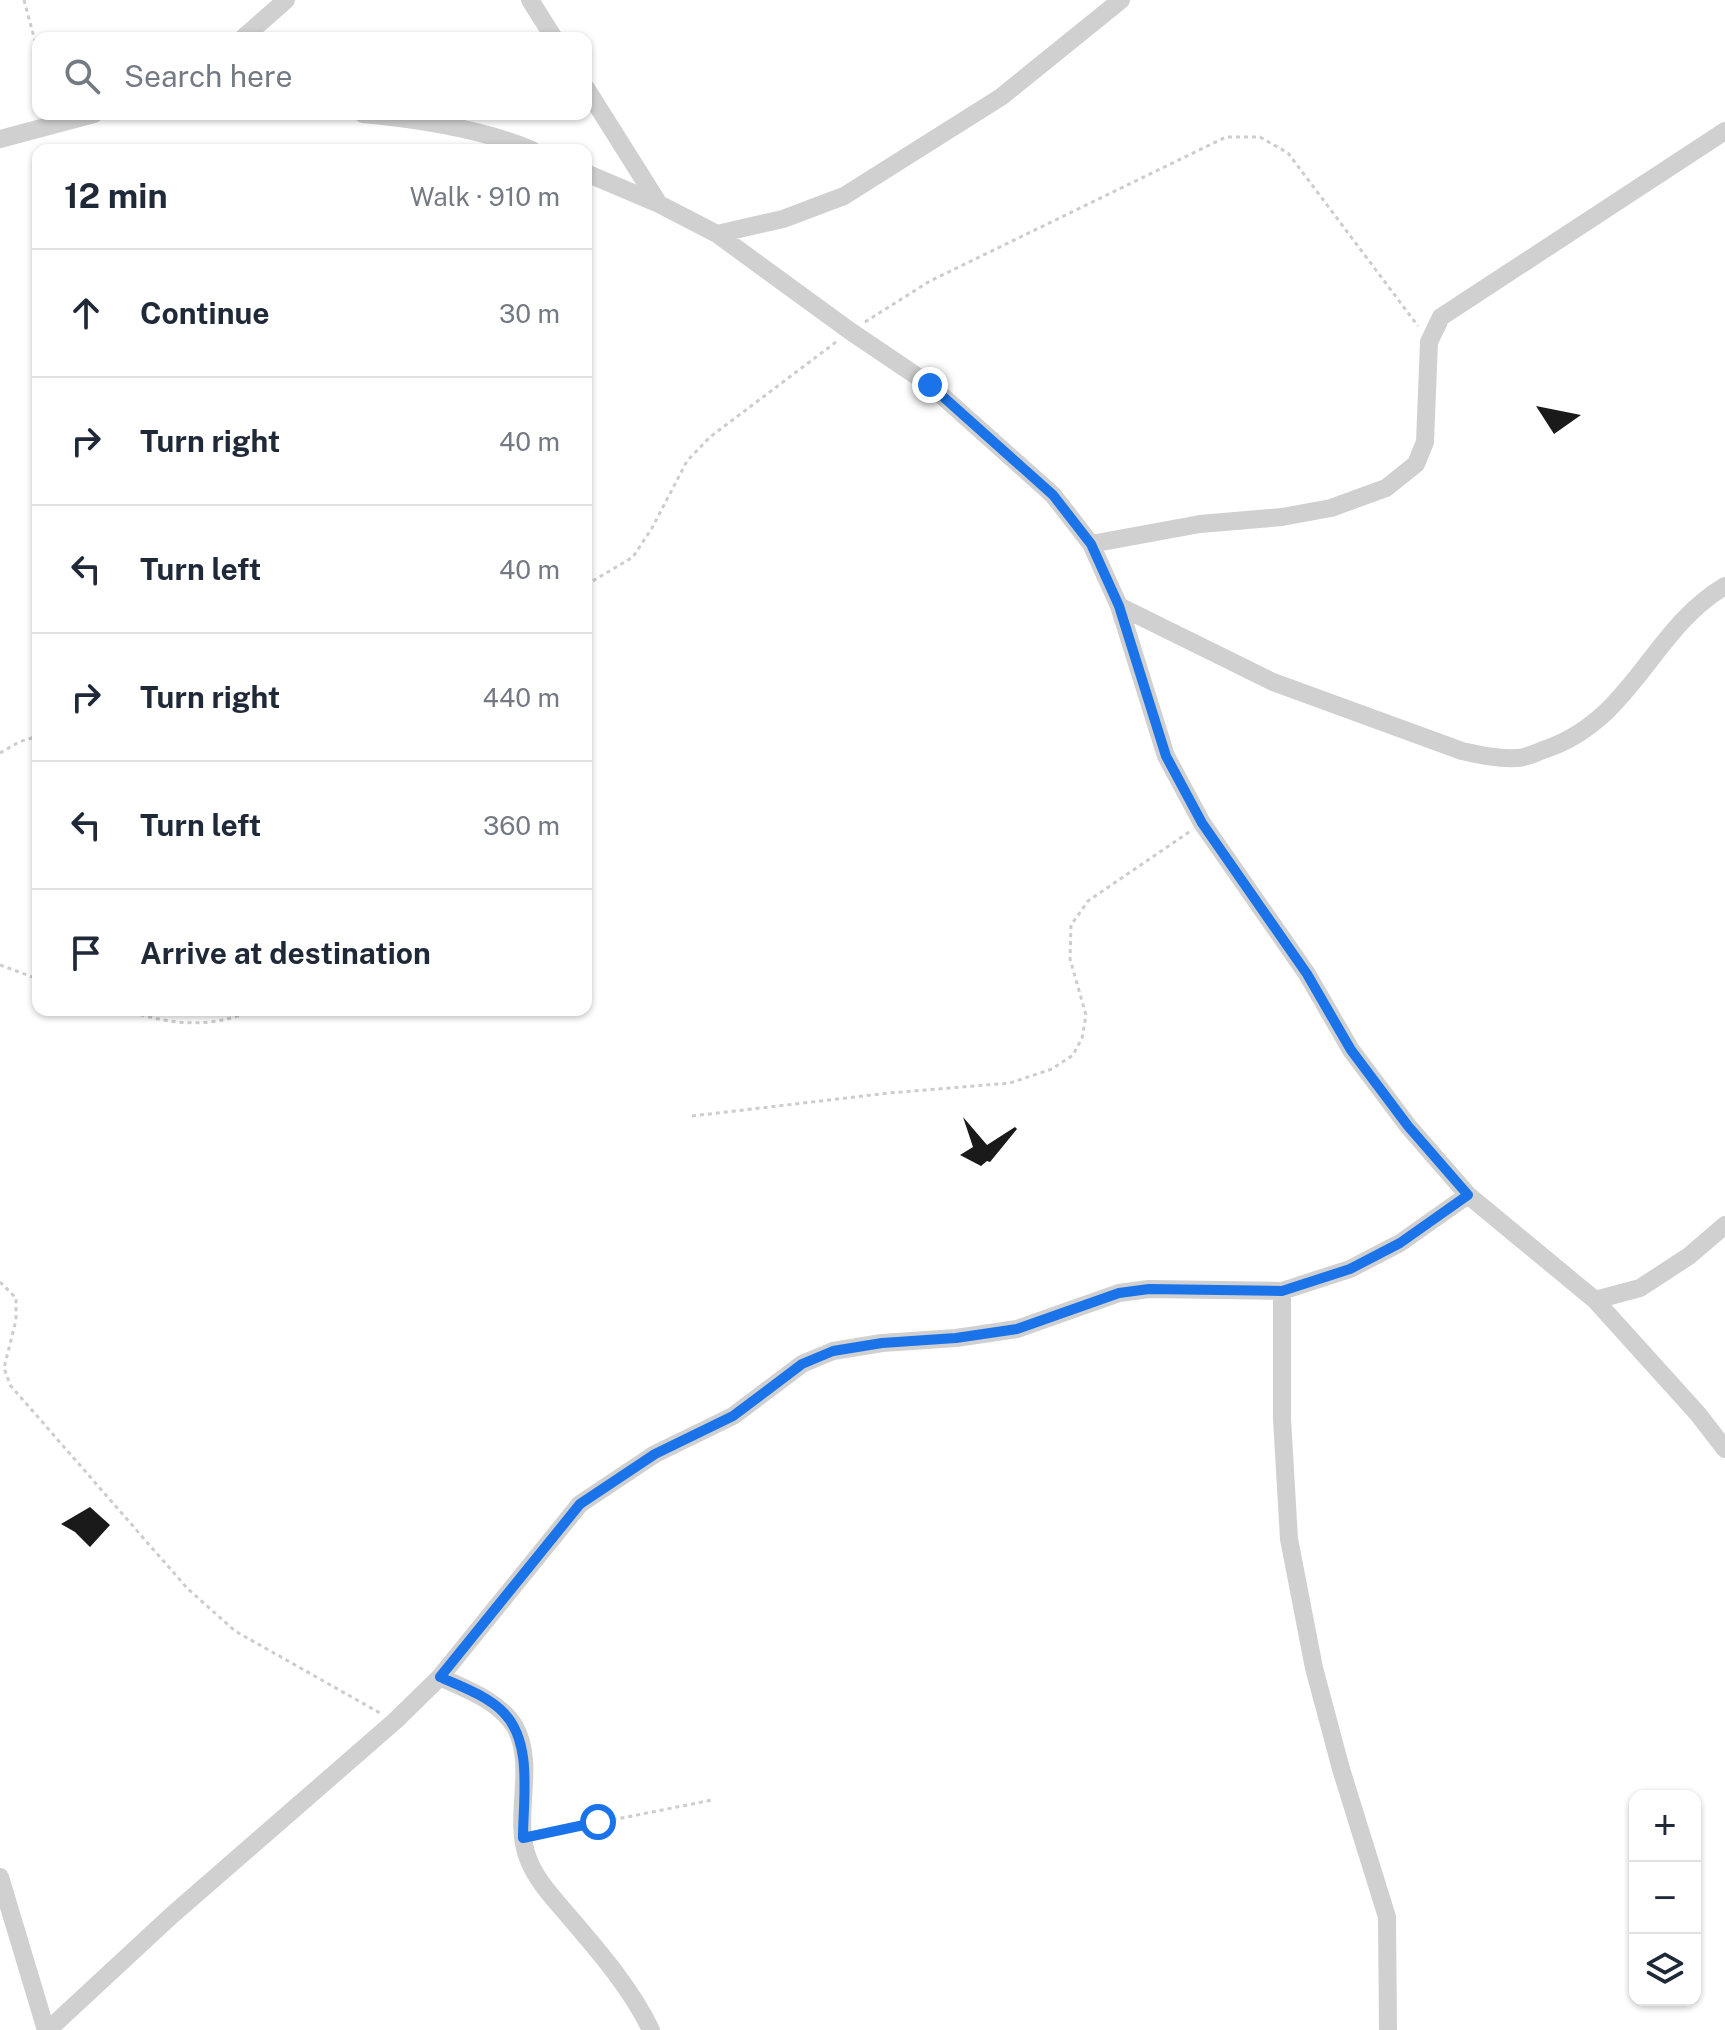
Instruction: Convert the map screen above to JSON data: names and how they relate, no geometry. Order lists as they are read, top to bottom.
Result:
{
  "page": {
    "search": "Search here",
    "heading": ["12 min", "Walk · 910 m"],
    "list": [
      ["Continue", "30 m"],
      ["Turn right", "40 m"],
      ["Turn left", "40 m"],
      ["Turn right", "440 m"],
      ["Turn left", "360 m"],
      "Arrive at destination"
    ],
    "map_buttons": ["+", "−"]
  }
}
